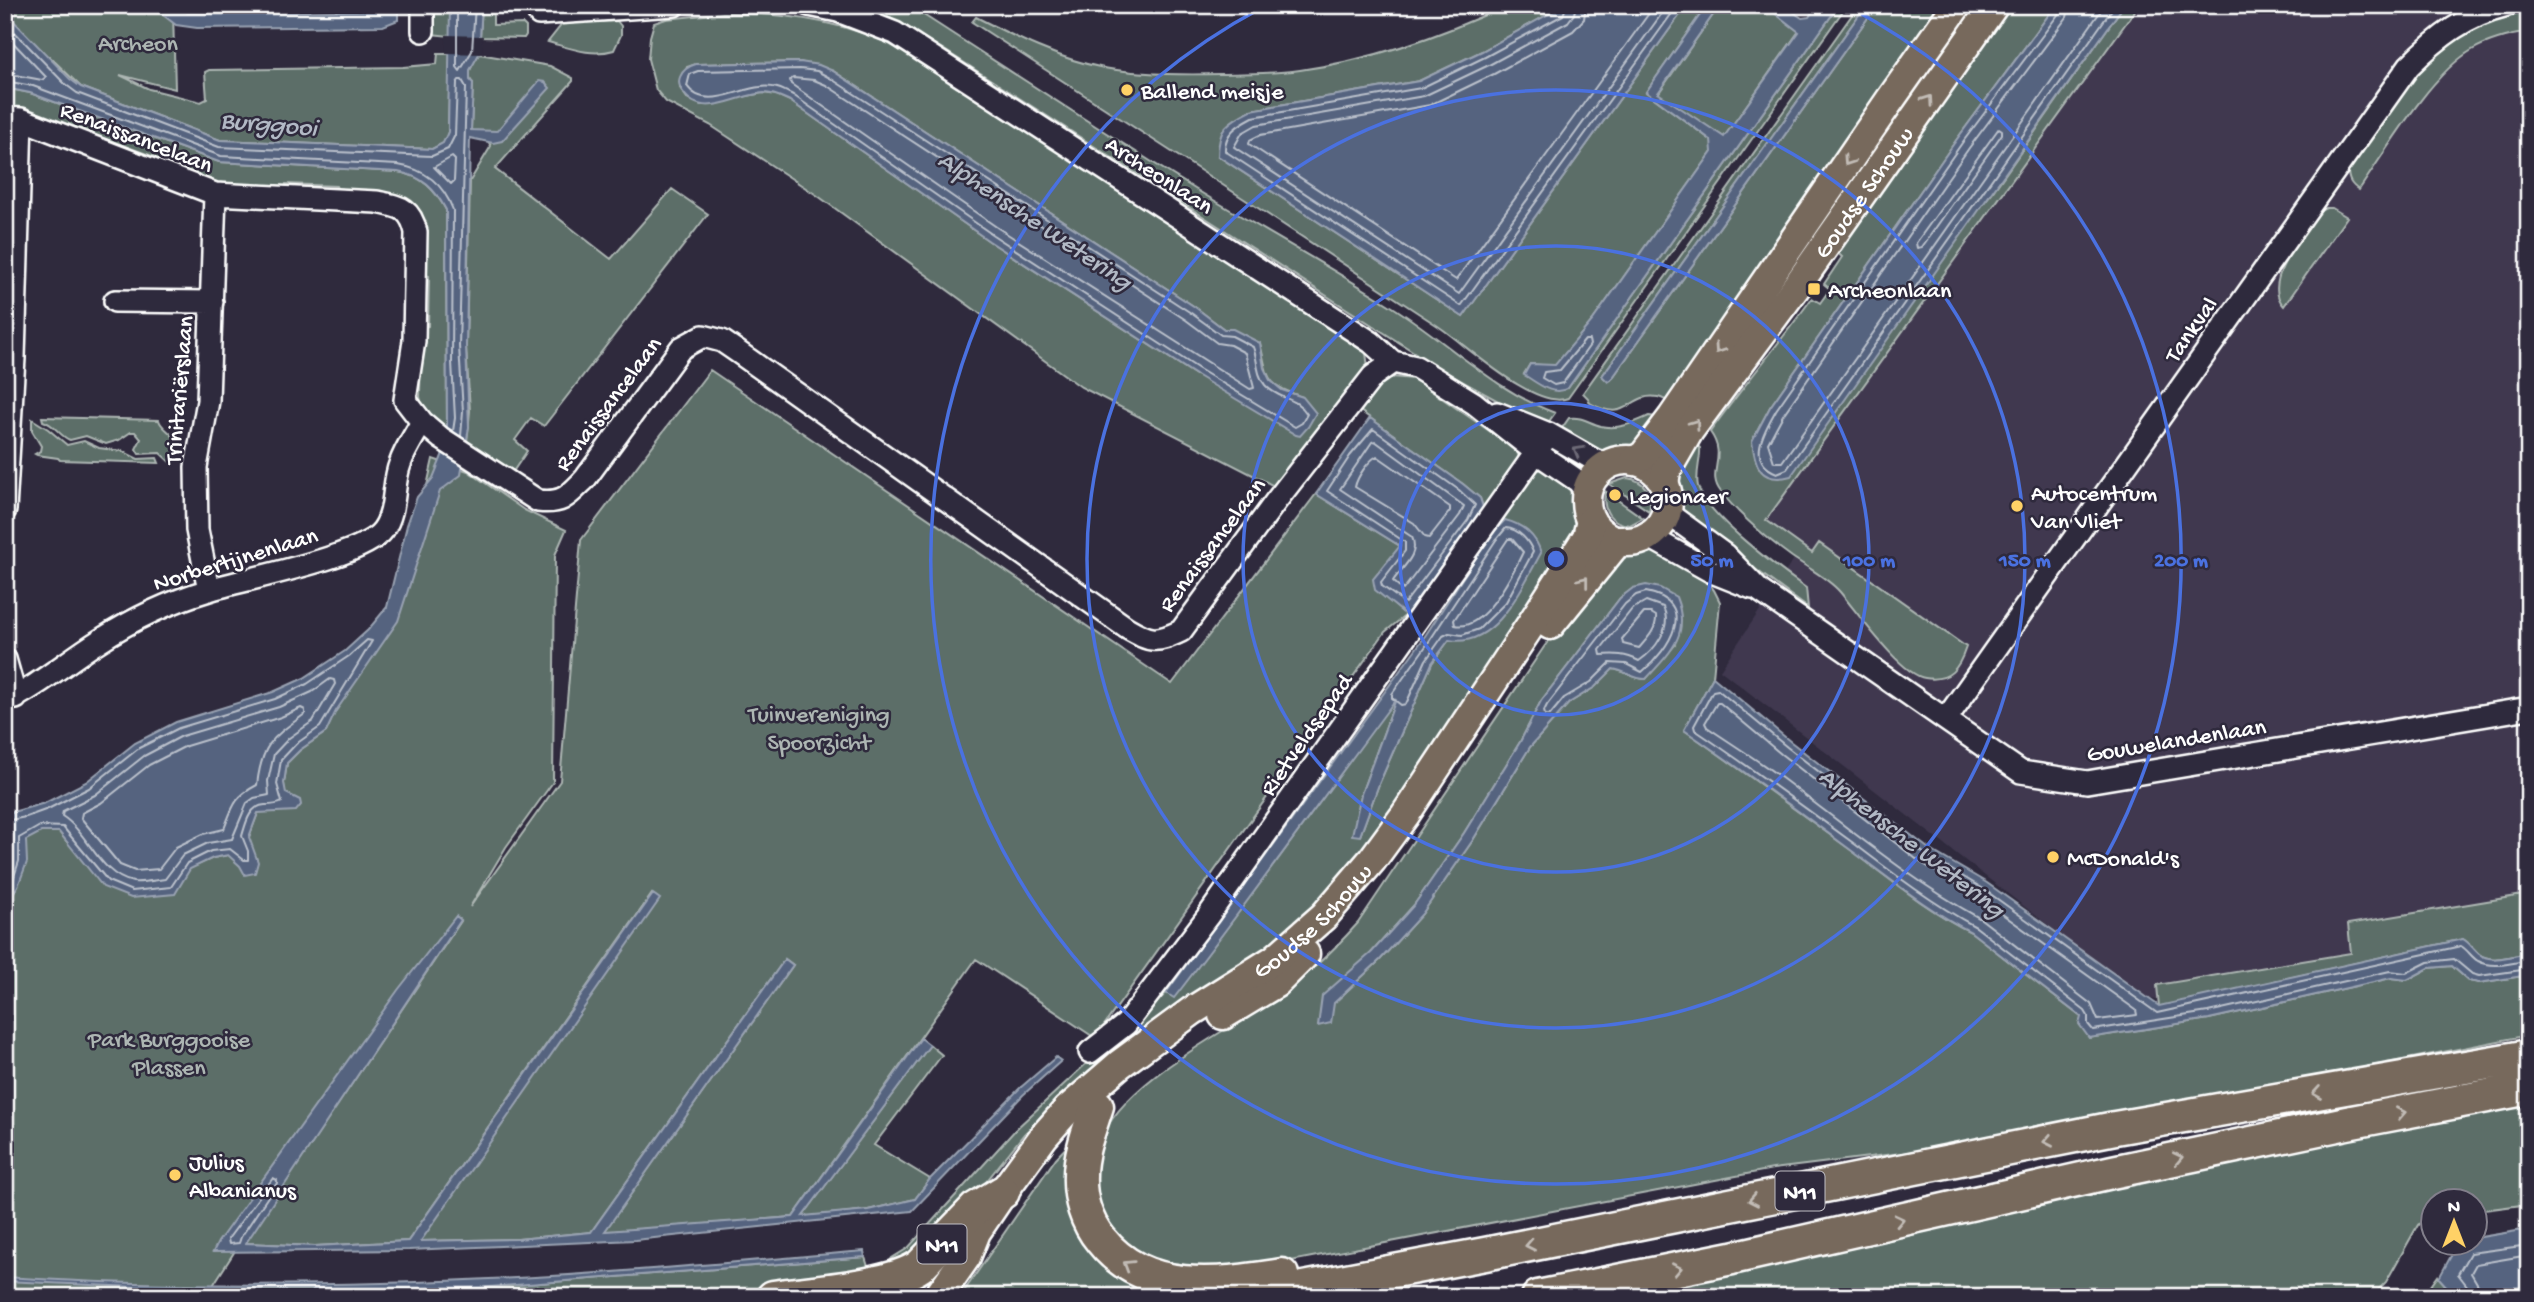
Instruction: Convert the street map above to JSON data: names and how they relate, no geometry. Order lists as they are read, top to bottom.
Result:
{
  "streets": {
    "highway": ["N11"],
    "main road": ["Goudse Schouw"],
    "street": [
      "Renaissancelaan",
      "Archeonlaan",
      "Tankval",
      "Trinitariërslaan",
      "Norbertijnenlaan",
      "Rietveldsepad",
      "Gouwelandenlaan"
    ]
  },
  "crossings": [
    ["Renaissancelaan", "Archeonlaan"],
    ["Renaissancelaan", "Trinitariërslaan"],
    ["Renaissancelaan", "Norbertijnenlaan"],
    ["Archeonlaan", "Goudse Schouw"],
    ["Archeonlaan", "Rietveldsepad"],
    ["Archeonlaan", "Gouwelandenlaan"],
    ["Goudse Schouw", "Gouwelandenlaan"],
    ["Goudse Schouw", "N11"],
    ["Tankval", "Gouwelandenlaan"],
    ["Trinitariërslaan", "Norbertijnenlaan"]
  ],
  "water": ["Burggooi", "Alphensche Wetering"],
  "parks": ["Archeon", "Tuinvereniging Spoorzicht", "Park Burggooise Plassen"],
  "places": {
    "other": [
      "Ballend meisje",
      "Legionaer",
      "Autocentrum Van Vliet",
      "McDonald's",
      "Julius Albanianus"
    ],
    "transit": ["Archeonlaan"]
  },
  "north": "top",
  "rings": [
    "50 m",
    "100 m",
    "150 m",
    "200 m"
  ]
}
